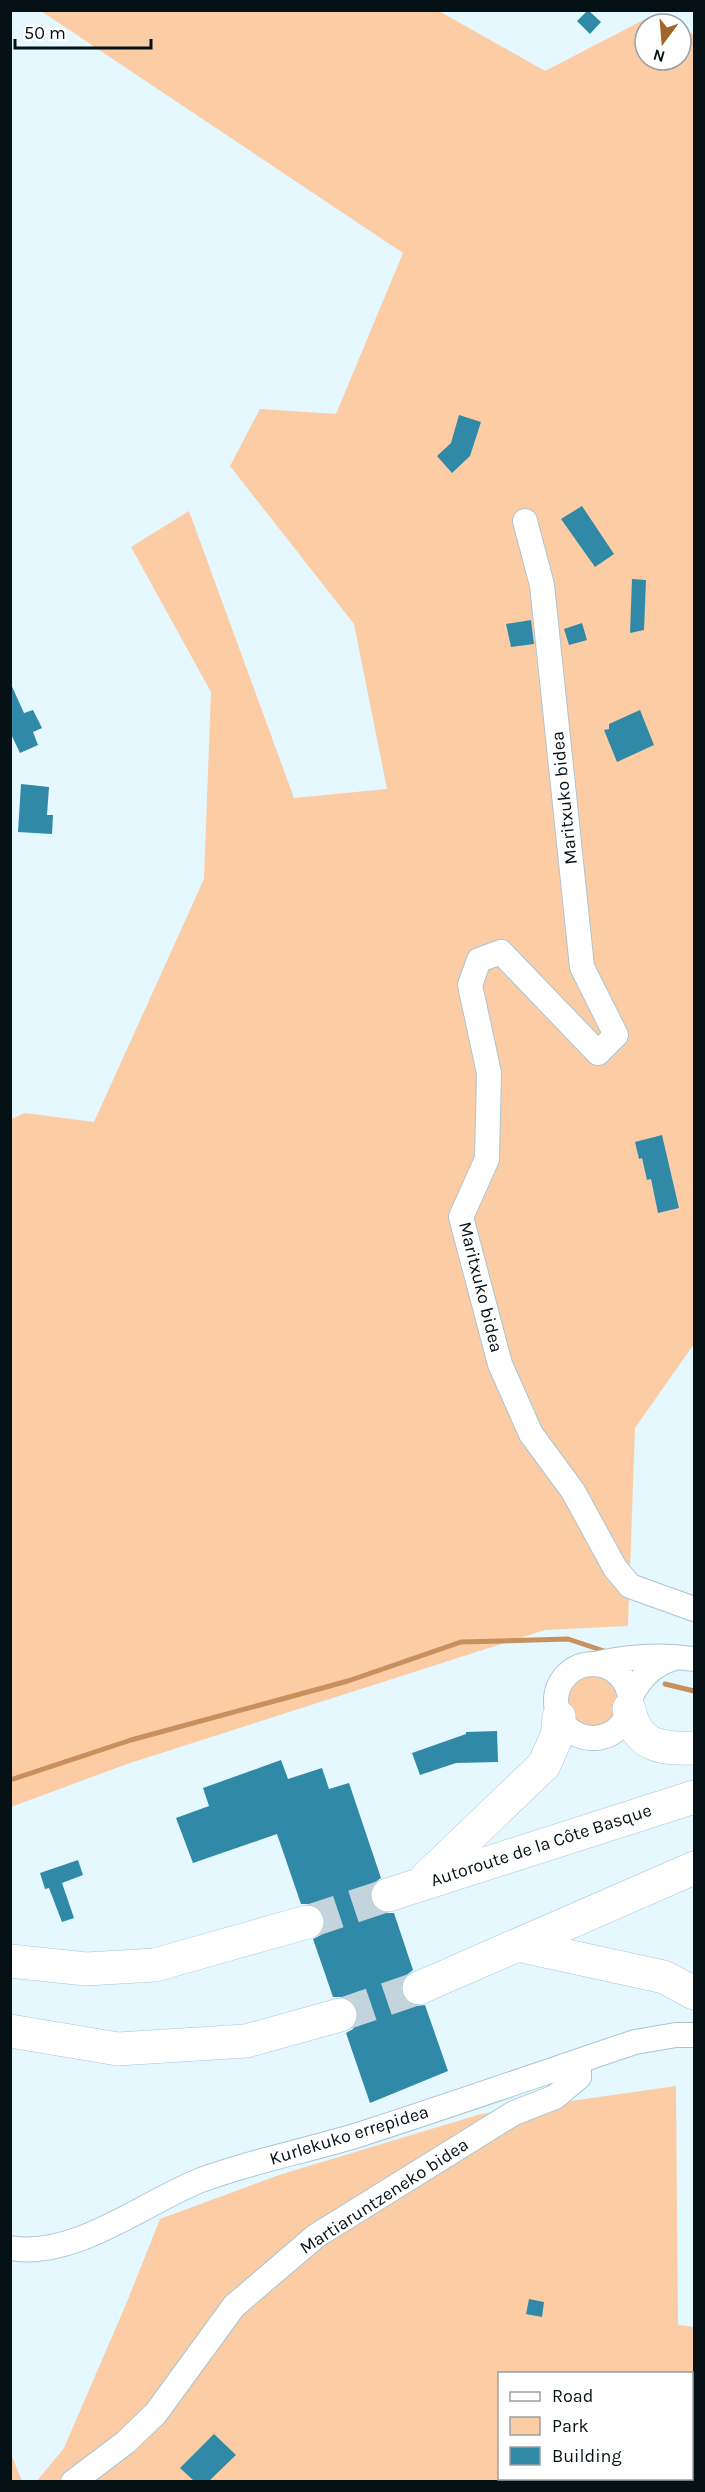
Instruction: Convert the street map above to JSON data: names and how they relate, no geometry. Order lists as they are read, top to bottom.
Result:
{
  "streets": {
    "highway": ["Autoroute de la Côte Basque"],
    "street": ["Maritxuko bidea", "Kurlekuko errepidea", "Martiaruntzeneko bidea"]
  },
  "crossings": [
    ["Kurlekuko errepidea", "Martiaruntzeneko bidea"]
  ],
  "legend": ["Road", "Park", "Building"],
  "scale_bar": "50 m",
  "north": "bottom"
}
